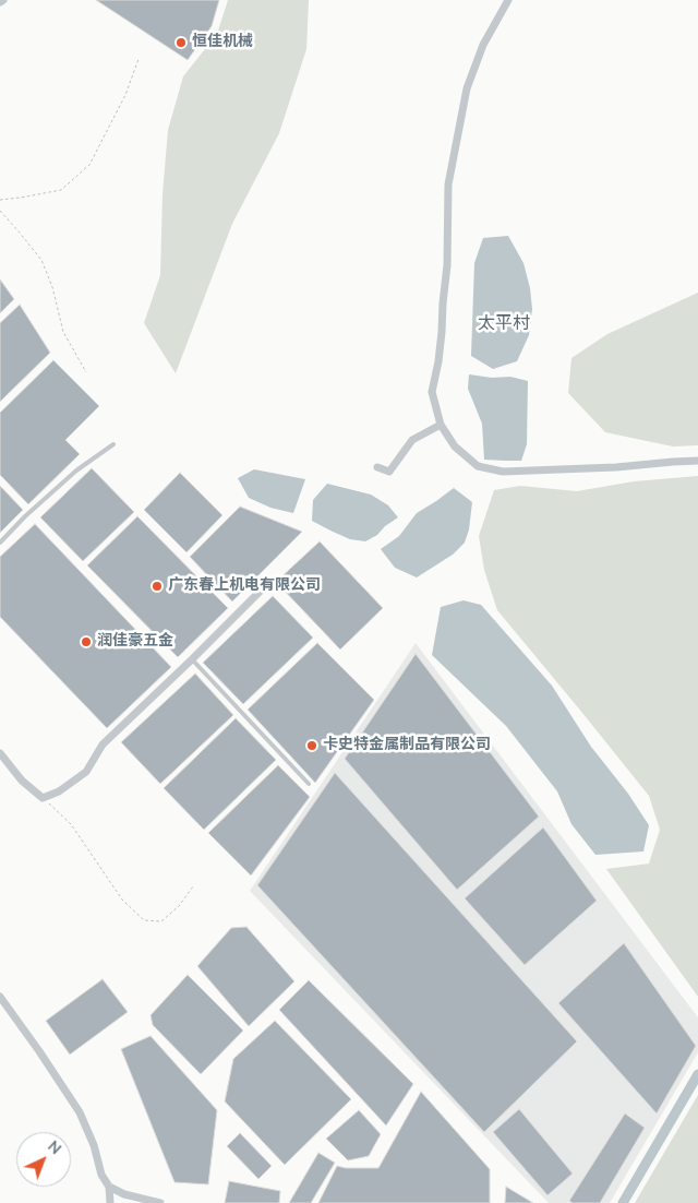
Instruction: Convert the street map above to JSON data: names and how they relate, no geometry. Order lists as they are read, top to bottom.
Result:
{
  "districts": ["太平村"],
  "places": [
    "恒佳机械",
    "广东春上机电有限公司",
    "润佳豪五金",
    "卡史特金属制品有限公司"
  ],
  "north": "top right"
}
